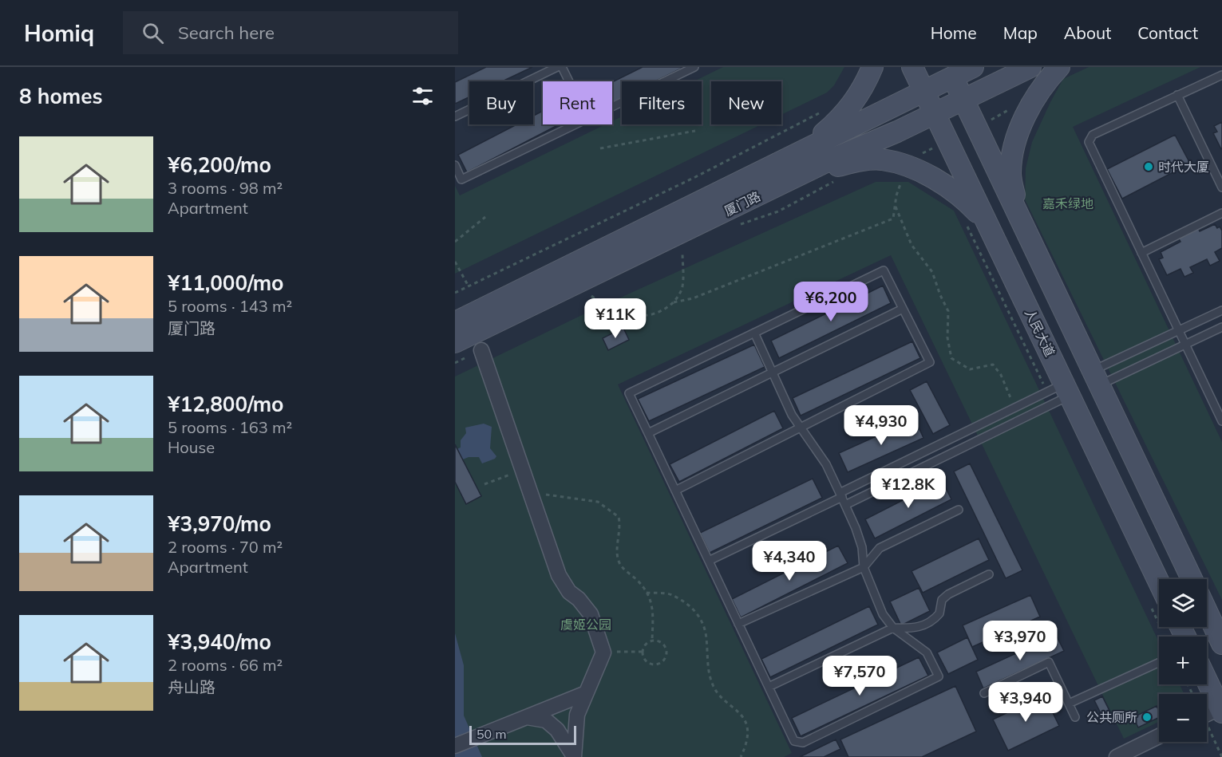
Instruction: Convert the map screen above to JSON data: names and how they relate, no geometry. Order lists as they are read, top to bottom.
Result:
{
  "streets": {
    "main road": ["厦门路", "人民大道"]
  },
  "crossings": [
    ["厦门路", "人民大道"]
  ],
  "parks": ["嘉禾绿地", "虞姬公园"],
  "places": ["时代大厦", "公共厕所"],
  "scale_bar": "50 m",
  "page": {
    "header": "Homiq",
    "search": "Search here",
    "nav": [
      "Home",
      "Map",
      "About",
      "Contact"
    ],
    "heading": "8 homes",
    "chip": [
      "Buy",
      "Rent",
      "Filters",
      "New"
    ],
    "list": [
      {
        "name": "¥6,200/mo",
        "note": "3 rooms · 98 m² · Apartment"
      },
      {
        "name": "¥11,000/mo",
        "note": "5 rooms · 143 m² · 厦门路"
      },
      {
        "name": "¥12,800/mo",
        "note": "5 rooms · 163 m² · House"
      },
      {
        "name": "¥3,970/mo",
        "note": "2 rooms · 70 m² · Apartment"
      },
      {
        "name": "¥3,940/mo",
        "note": "2 rooms · 66 m² · 舟山路"
      }
    ],
    "price": [
      "¥6,200",
      "¥11K",
      "¥4,930",
      "¥12.8K",
      "¥4,340",
      "¥3,970",
      "¥7,570",
      "¥3,940"
    ],
    "map_buttons": ["+", "−"],
    "scale": "50 m"
  }
}
